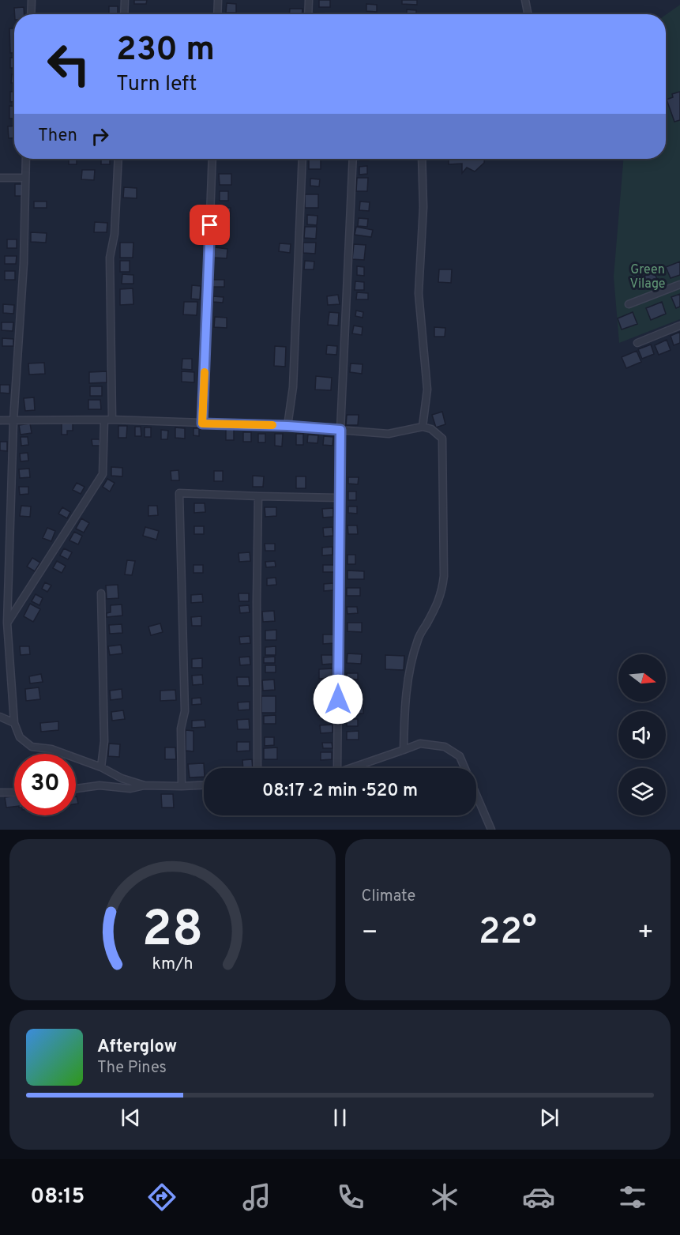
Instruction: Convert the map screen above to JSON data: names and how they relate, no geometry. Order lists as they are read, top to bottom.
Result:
{
  "parks": ["Green Vilage"],
  "north": "right",
  "page": {
    "turn": ["230 m", "Turn left"],
    "then": "Then",
    "limit": "30",
    "trip": "08:17 · 2 min · 520 m",
    "tile": "Climate",
    "heat": ["−", "22°", "+"],
    "song": ["Afterglow", "The Pines"],
    "tabs": "08:15",
    "gauge": ["28", "km/h"]
  }
}
